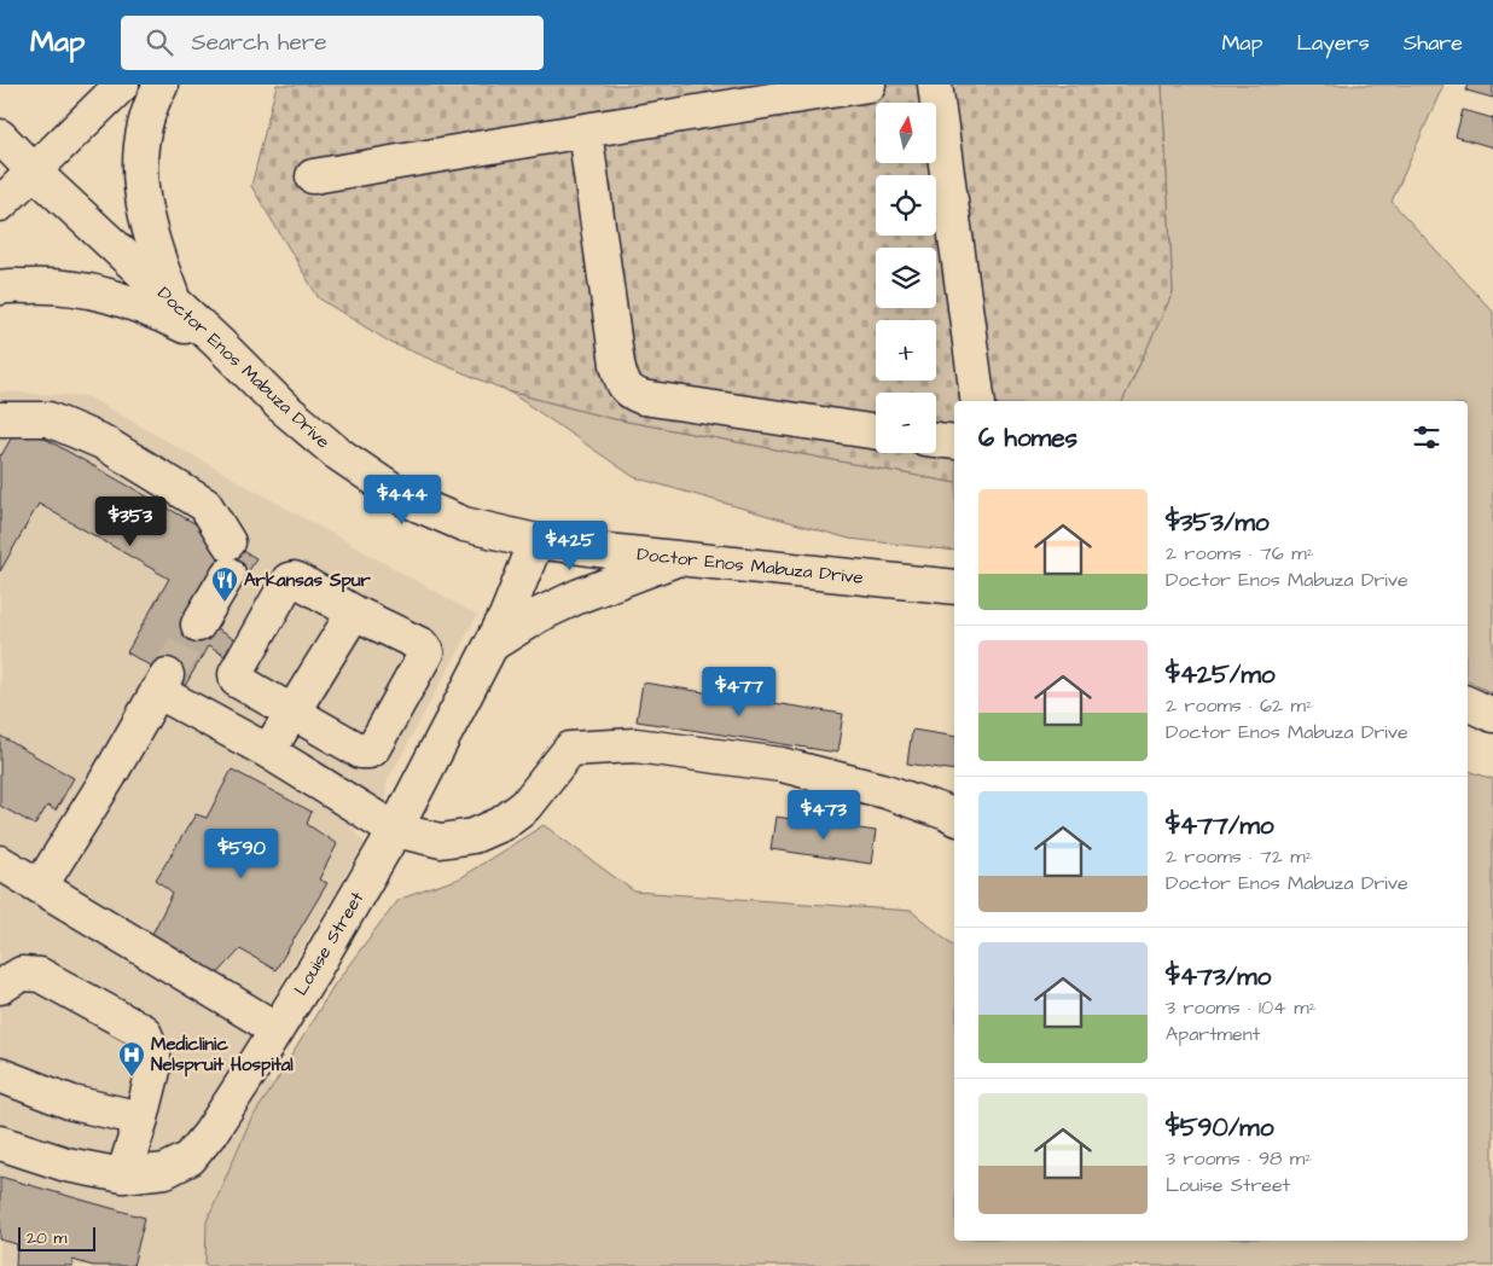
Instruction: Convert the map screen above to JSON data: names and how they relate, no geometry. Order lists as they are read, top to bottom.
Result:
{
  "streets": {
    "main road": ["Doctor Enos Mabuza Drive", "Louise Street"]
  },
  "crossings": [
    ["Doctor Enos Mabuza Drive", "Louise Street"]
  ],
  "places": {
    "restaurant": ["Arkansas Spur"],
    "hospital": ["Mediclinic Nelspruit Hospital"]
  },
  "scale_bar": "20 m",
  "north": "top",
  "page": {
    "header": "Map",
    "search": "Search here",
    "nav": ["Map", "Layers", "Share"],
    "map_buttons": ["+", "−"],
    "heading": "6 homes",
    "list": [
      {
        "name": "$353/mo",
        "note": "2 rooms · 76 m² · Doctor Enos Mabuza Drive"
      },
      {
        "name": "$425/mo",
        "note": "2 rooms · 62 m² · Doctor Enos Mabuza Drive"
      },
      {
        "name": "$477/mo",
        "note": "2 rooms · 72 m² · Doctor Enos Mabuza Drive"
      },
      {
        "name": "$473/mo",
        "note": "3 rooms · 104 m² · Apartment"
      },
      {
        "name": "$590/mo",
        "note": "3 rooms · 98 m² · Louise Street"
      }
    ],
    "price": [
      "$444",
      "$353",
      "$425",
      "$477",
      "$473",
      "$590"
    ],
    "scale": "20 m"
  }
}
